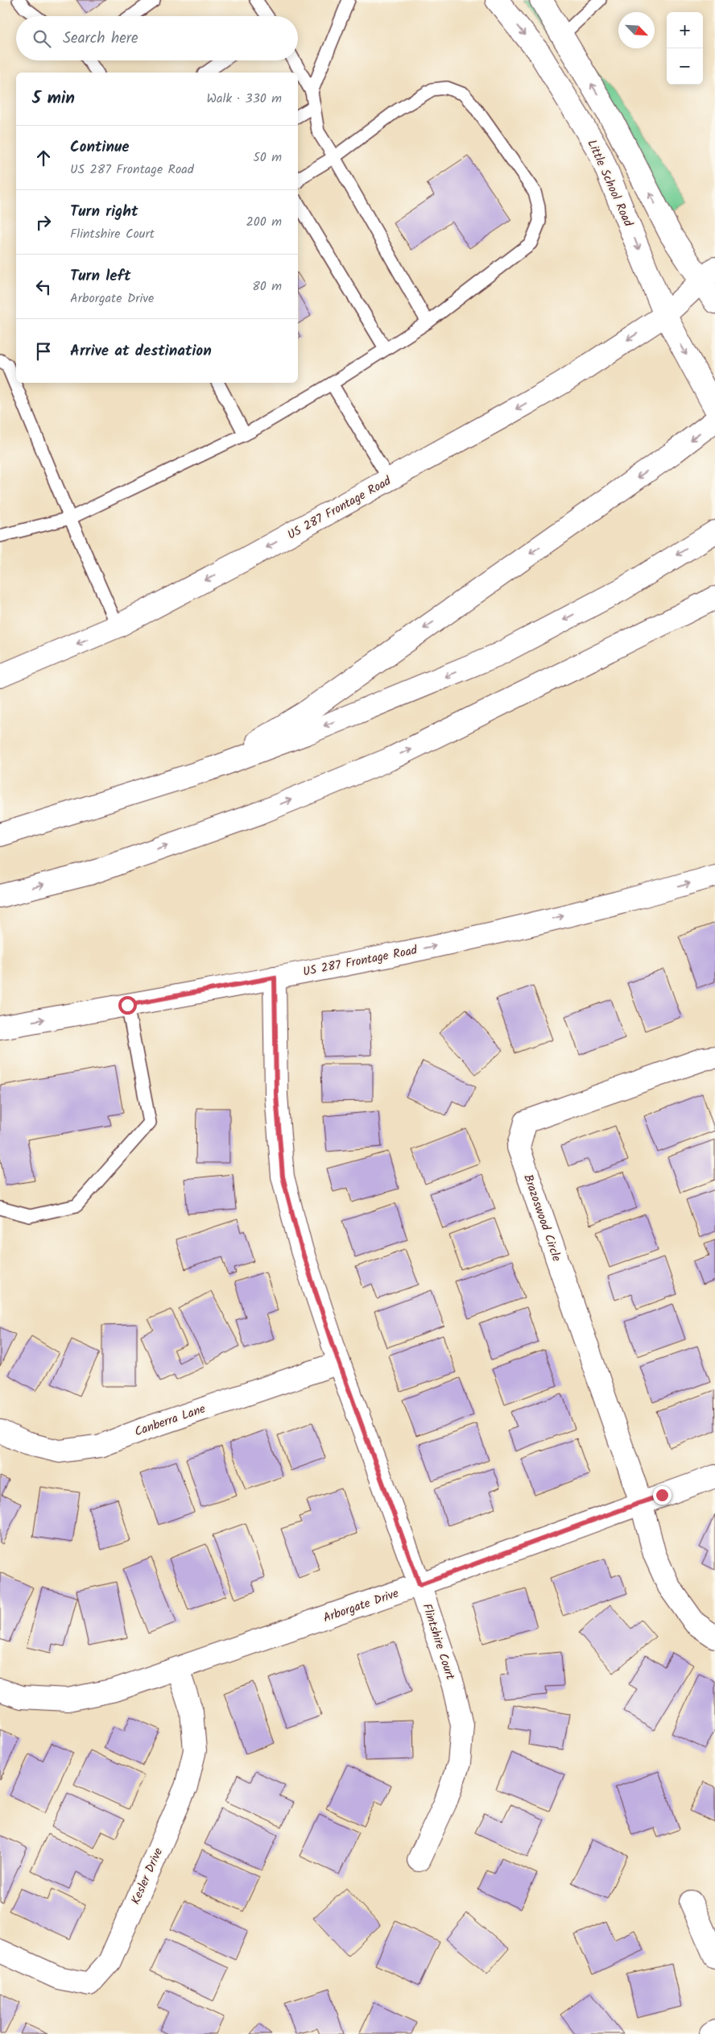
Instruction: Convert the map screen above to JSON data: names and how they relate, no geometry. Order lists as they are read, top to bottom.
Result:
{
  "streets": {
    "main road": [
      "Little School Road",
      "US 287 Frontage Road",
      "Brazoswood Circle",
      "Canberra Lane",
      "Arborgate Drive",
      "Flintshire Court",
      "Kesler Drive"
    ]
  },
  "crossings": [
    ["Little School Road", "US 287 Frontage Road"],
    ["US 287 Frontage Road", "Flintshire Court"],
    ["Brazoswood Circle", "Arborgate Drive"],
    ["Canberra Lane", "Flintshire Court"],
    ["Arborgate Drive", "Flintshire Court"],
    ["Arborgate Drive", "Kesler Drive"]
  ],
  "north": "bottom right",
  "page": {
    "map_buttons": ["+", "−"],
    "search": "Search here",
    "heading": ["5 min", "Walk · 330 m"],
    "list": [
      ["Continue", "US 287 Frontage Road", "50 m"],
      ["Turn right", "Flintshire Court", "200 m"],
      ["Turn left", "Arborgate Drive", "80 m"],
      "Arrive at destination"
    ]
  }
}
